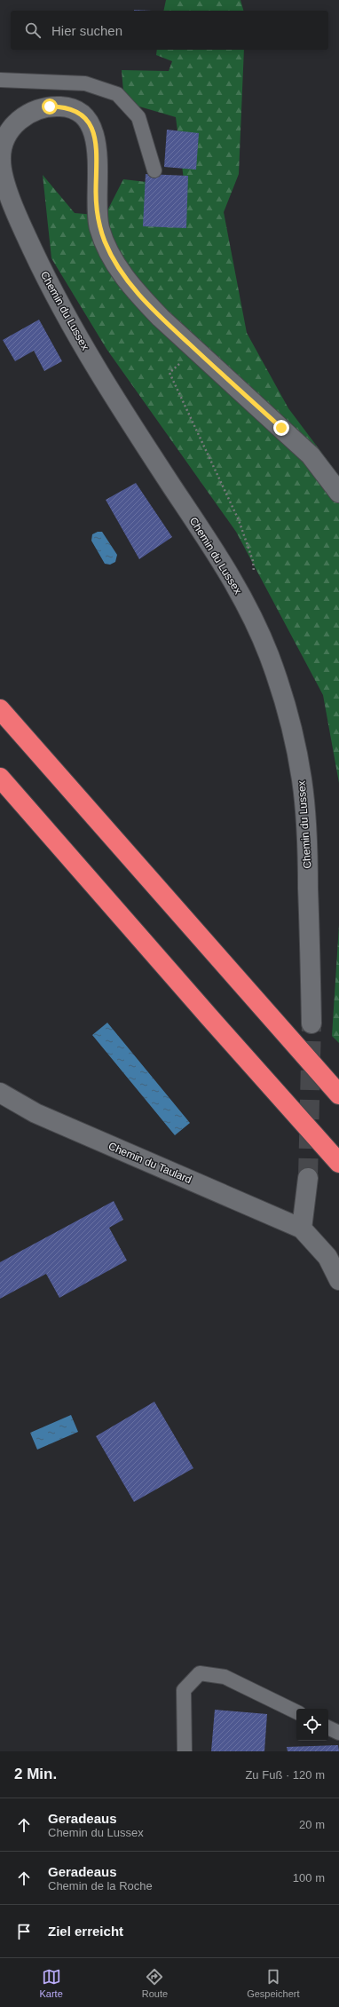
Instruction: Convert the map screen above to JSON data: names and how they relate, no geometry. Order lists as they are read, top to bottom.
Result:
{
  "streets": {
    "street": ["Chemin du Lussex", "Chemin du Taulard"]
  },
  "page": {
    "search": "Hier suchen",
    "heading": ["2 Min.", "Zu Fuß · 120 m"],
    "list": [
      ["Geradeaus", "Chemin du Lussex", "20 m"],
      ["Geradeaus", "Chemin de la Roche", "100 m"],
      "Ziel erreicht"
    ],
    "nav": ["Karte", "Route", "Gespeichert"]
  }
}
